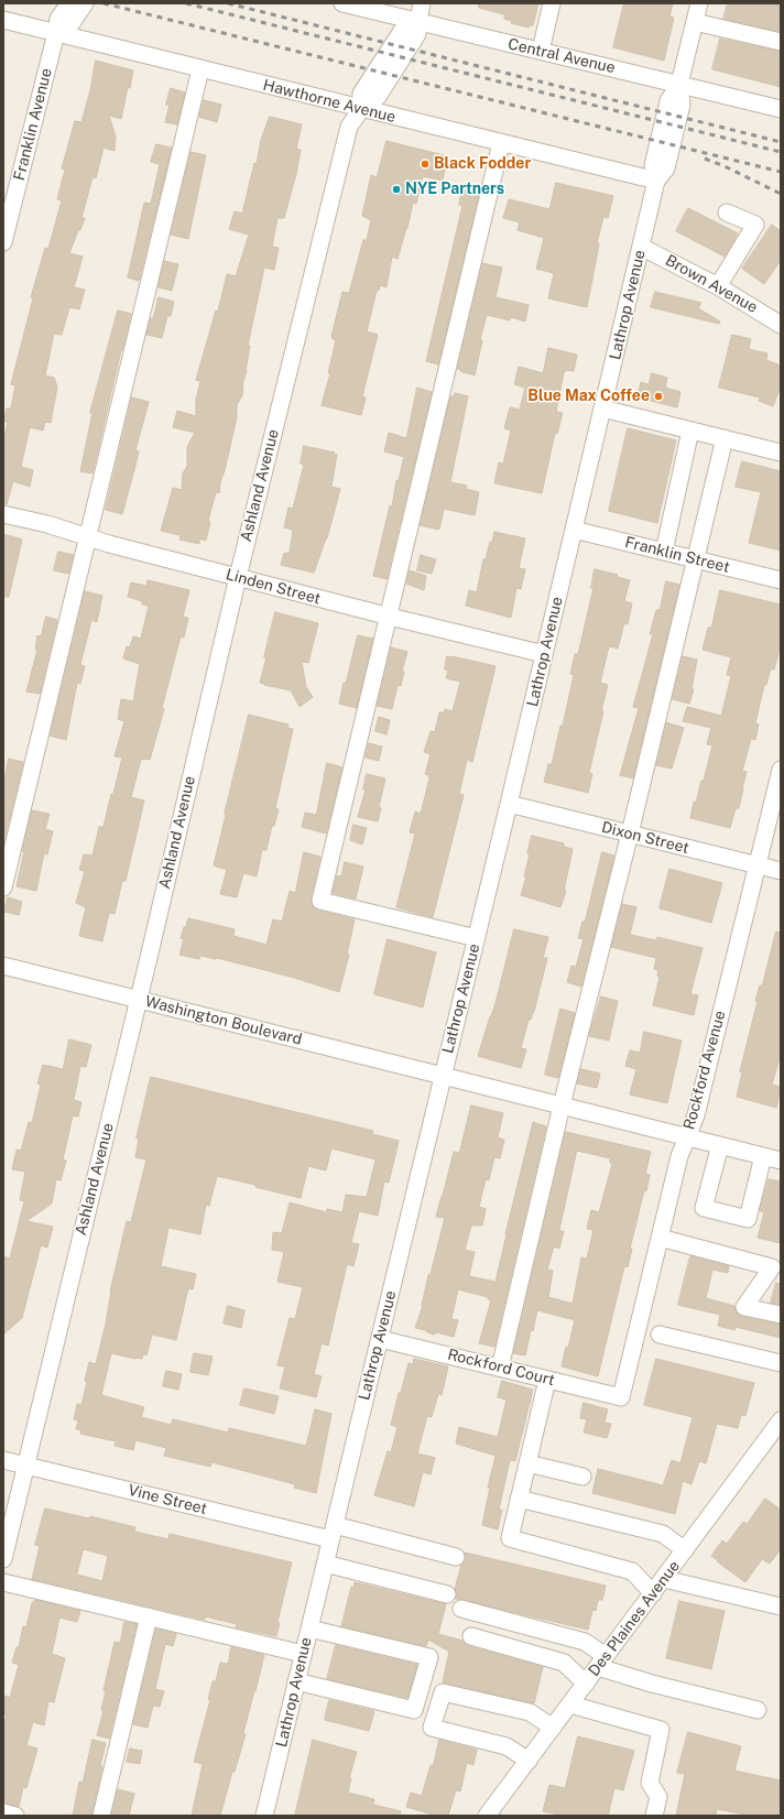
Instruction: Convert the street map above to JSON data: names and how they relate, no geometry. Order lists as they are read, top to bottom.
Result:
{
  "streets": {
    "street": [
      "Central Avenue",
      "Hawthorne Avenue",
      "Franklin Avenue",
      "Brown Avenue",
      "Lathrop Avenue",
      "Ashland Avenue",
      "Franklin Street",
      "Linden Street",
      "Dixon Street",
      "Washington Boulevard",
      "Rockford Avenue",
      "Rockford Court",
      "Vine Street",
      "Des Plaines Avenue"
    ]
  },
  "crossings": [
    ["Central Avenue", "Lathrop Avenue"],
    ["Central Avenue", "Ashland Avenue"],
    ["Hawthorne Avenue", "Franklin Avenue"],
    ["Hawthorne Avenue", "Lathrop Avenue"],
    ["Hawthorne Avenue", "Ashland Avenue"],
    ["Brown Avenue", "Lathrop Avenue"],
    ["Lathrop Avenue", "Franklin Street"],
    ["Lathrop Avenue", "Linden Street"],
    ["Lathrop Avenue", "Dixon Street"],
    ["Lathrop Avenue", "Washington Boulevard"],
    ["Lathrop Avenue", "Rockford Court"],
    ["Lathrop Avenue", "Vine Street"],
    ["Ashland Avenue", "Linden Street"],
    ["Ashland Avenue", "Washington Boulevard"],
    ["Ashland Avenue", "Vine Street"],
    ["Dixon Street", "Rockford Avenue"],
    ["Washington Boulevard", "Rockford Avenue"],
    ["Rockford Avenue", "Rockford Court"]
  ],
  "places": ["Black Fodder", "NYE Partners", "Blue Max Coffee"]
}
